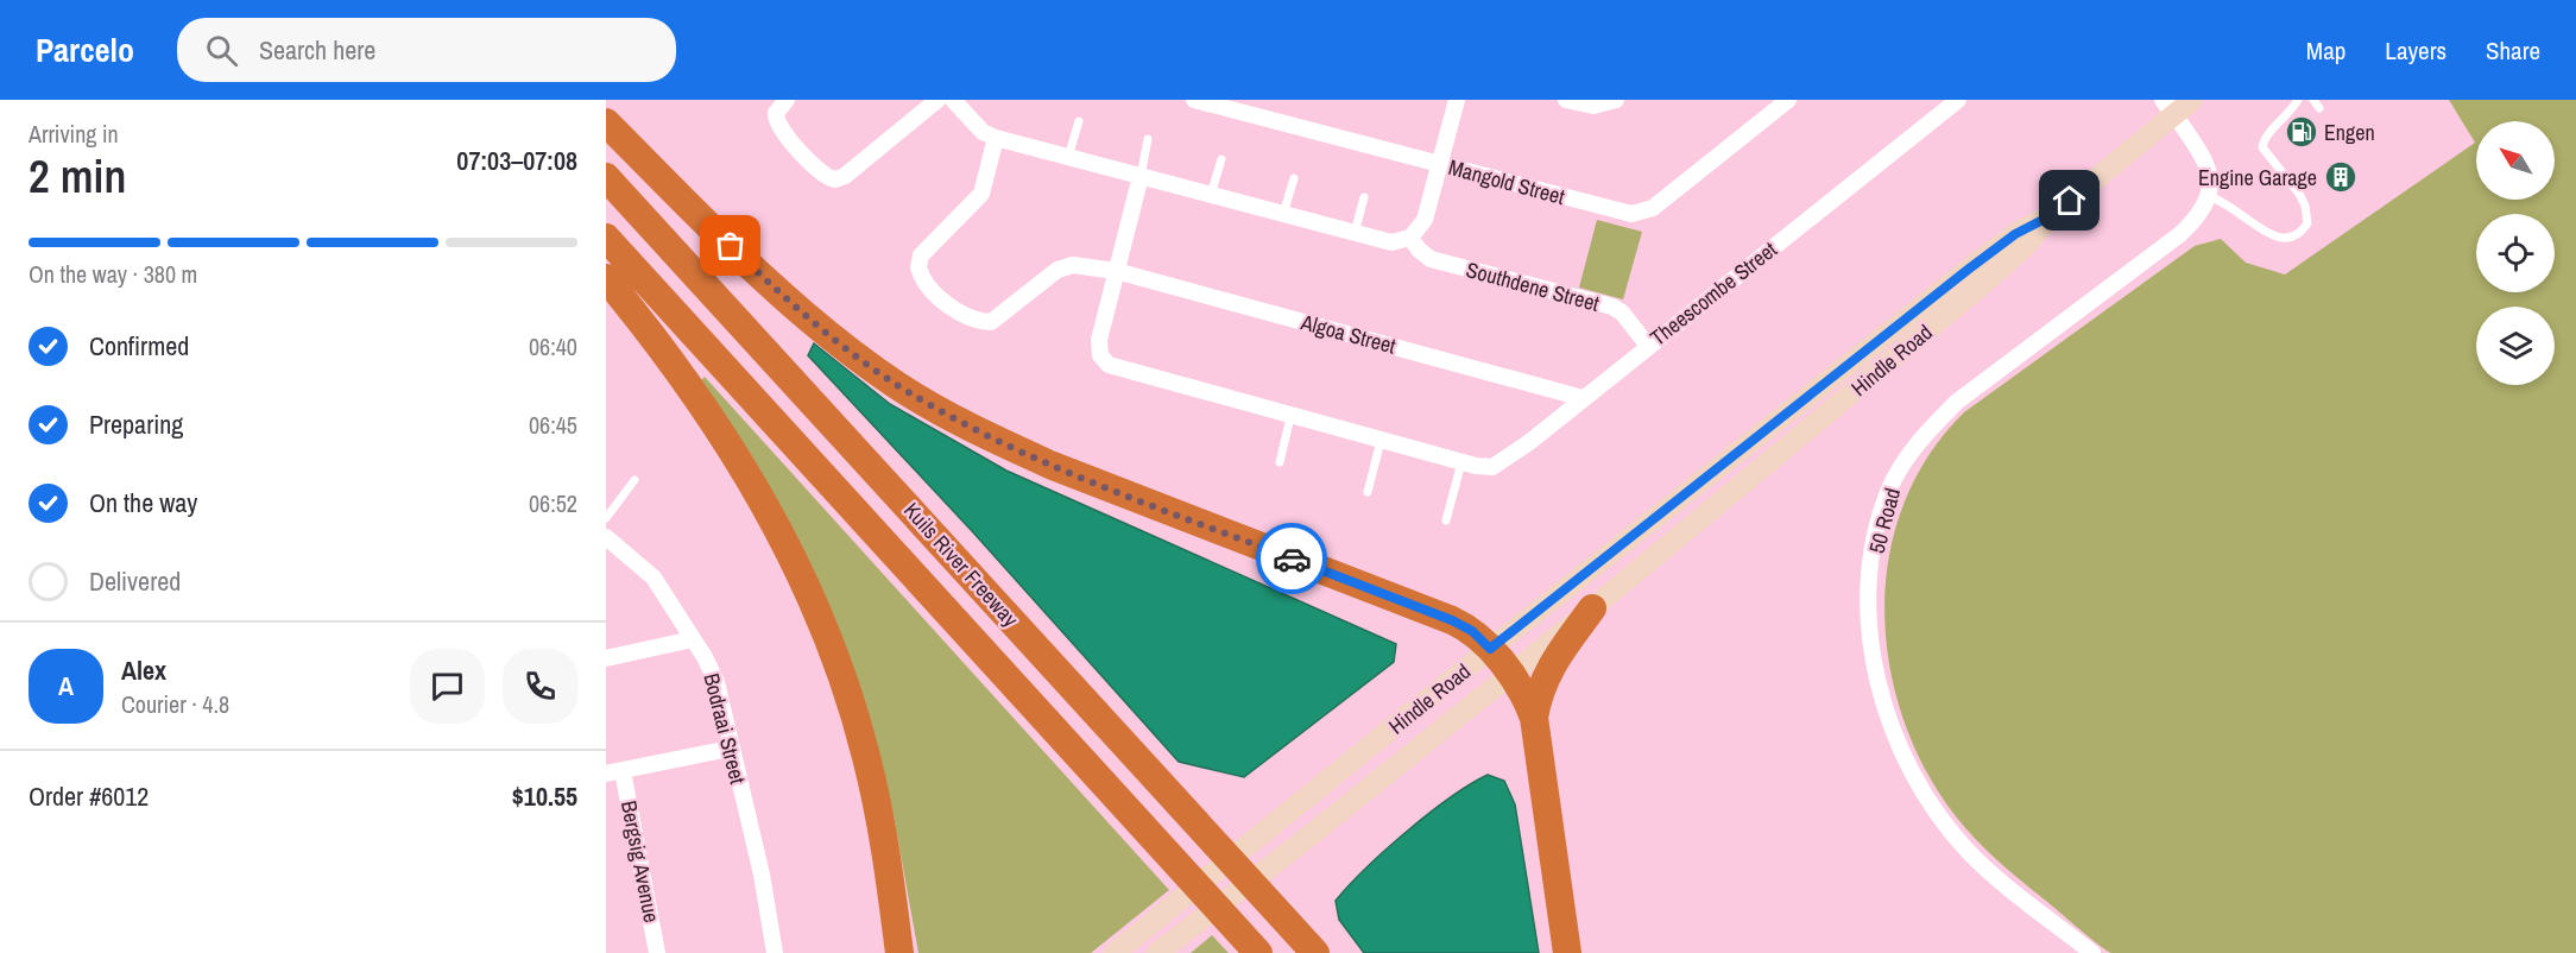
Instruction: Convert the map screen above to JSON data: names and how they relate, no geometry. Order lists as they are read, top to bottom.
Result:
{
  "streets": {
    "highway": ["Kuils River Freeway"],
    "main road": ["Hindle Road"],
    "street": [
      "Mangold Street",
      "Southdene Street",
      "Theescombe Street",
      "Algoa Street",
      "50 Road",
      "Bodraai Street",
      "Bergsig Avenue"
    ]
  },
  "crossings": [
    ["Southdene Street", "Theescombe Street"],
    ["Theescombe Street", "Algoa Street"]
  ],
  "places": {
    "fuel station": ["Engen"],
    "building": ["Engine Garage"]
  },
  "north": "top left",
  "page": {
    "header": "Parcelo",
    "search": "Search here",
    "nav": ["Map", "Layers", "Share"],
    "heading": ["2 min", "Arriving in", "07:03–07:08"],
    "panel": [
      "Alex",
      "Courier · 4.8",
      "Order #6012",
      "$10.55"
    ],
    "bar": "On the way · 380 m",
    "list": [
      ["Confirmed", "06:40"],
      ["Preparing", "06:45"],
      ["On the way", "06:52"],
      "Delivered"
    ],
    "round": "A"
  }
}
